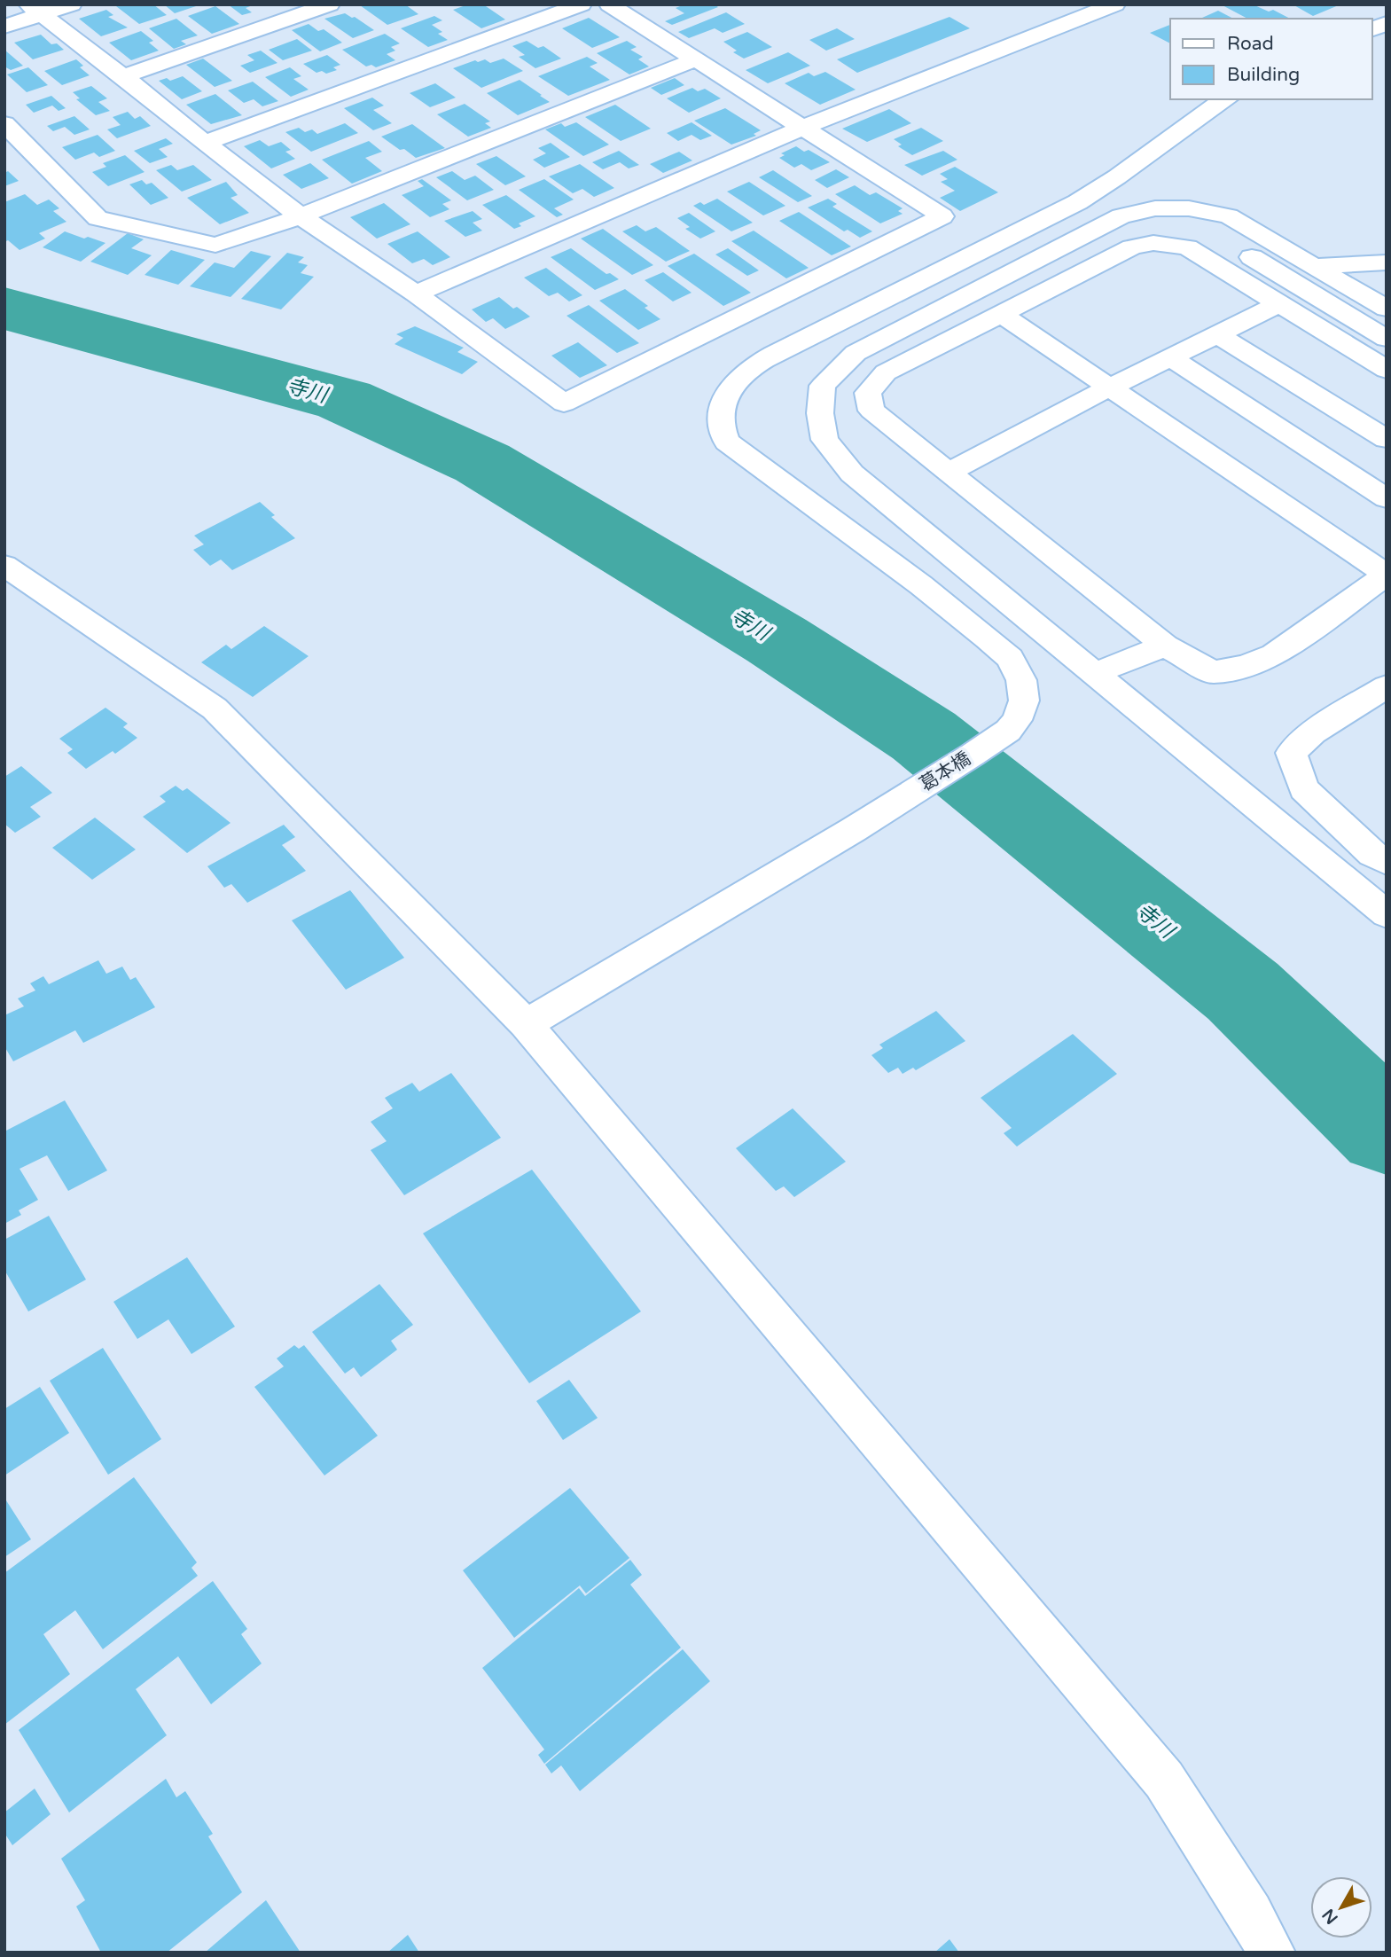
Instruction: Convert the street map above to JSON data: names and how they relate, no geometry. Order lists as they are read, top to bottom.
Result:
{
  "streets": {
    "street": ["葛本橋"]
  },
  "water": ["寺川"],
  "legend": ["Road", "Building"],
  "north": "bottom left"
}
